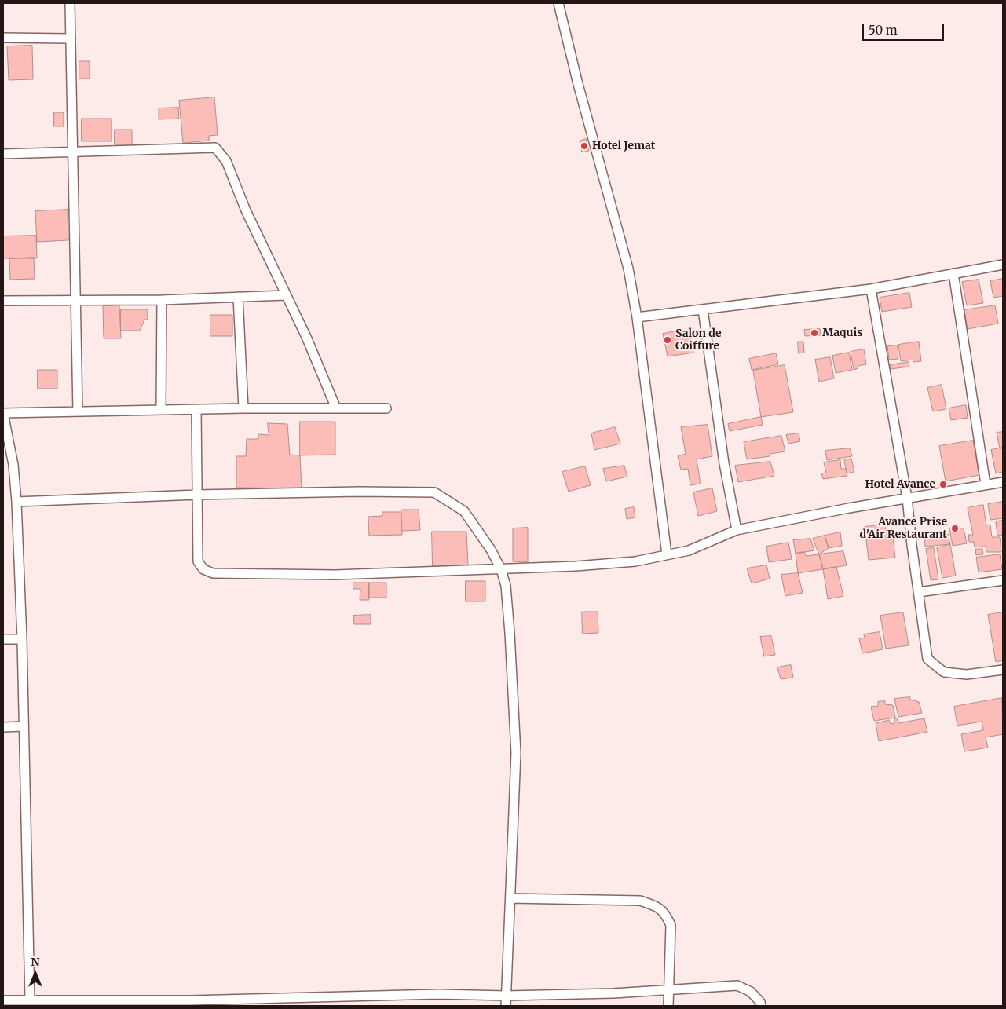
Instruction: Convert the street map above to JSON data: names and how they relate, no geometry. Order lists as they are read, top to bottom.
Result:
{
  "places": [
    "Hotel Jemat",
    "Maquis",
    "Salon de Coiffure",
    "Hotel Avance",
    "Avance Prise d'Air Restaurant"
  ],
  "scale_bar": "50 m",
  "north": "top"
}
